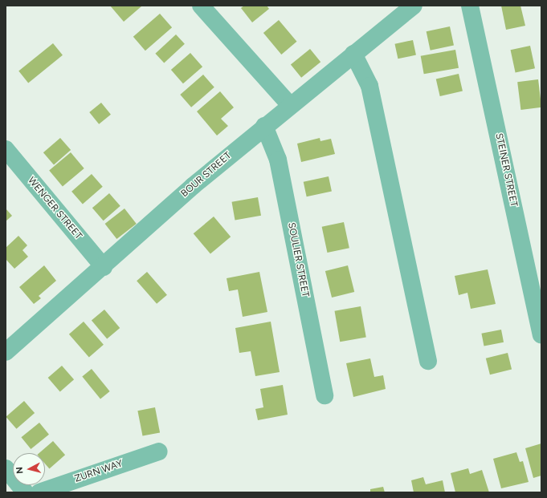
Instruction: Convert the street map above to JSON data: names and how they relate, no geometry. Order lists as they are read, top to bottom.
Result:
{
  "streets": {
    "street": [
      "STEINER STREET",
      "BOUR STREET",
      "WENGER STREET",
      "SOULIER STREET",
      "ZURN WAY"
    ]
  },
  "crossings": [
    ["BOUR STREET", "WENGER STREET"],
    ["BOUR STREET", "SOULIER STREET"]
  ],
  "north": "left"
}
